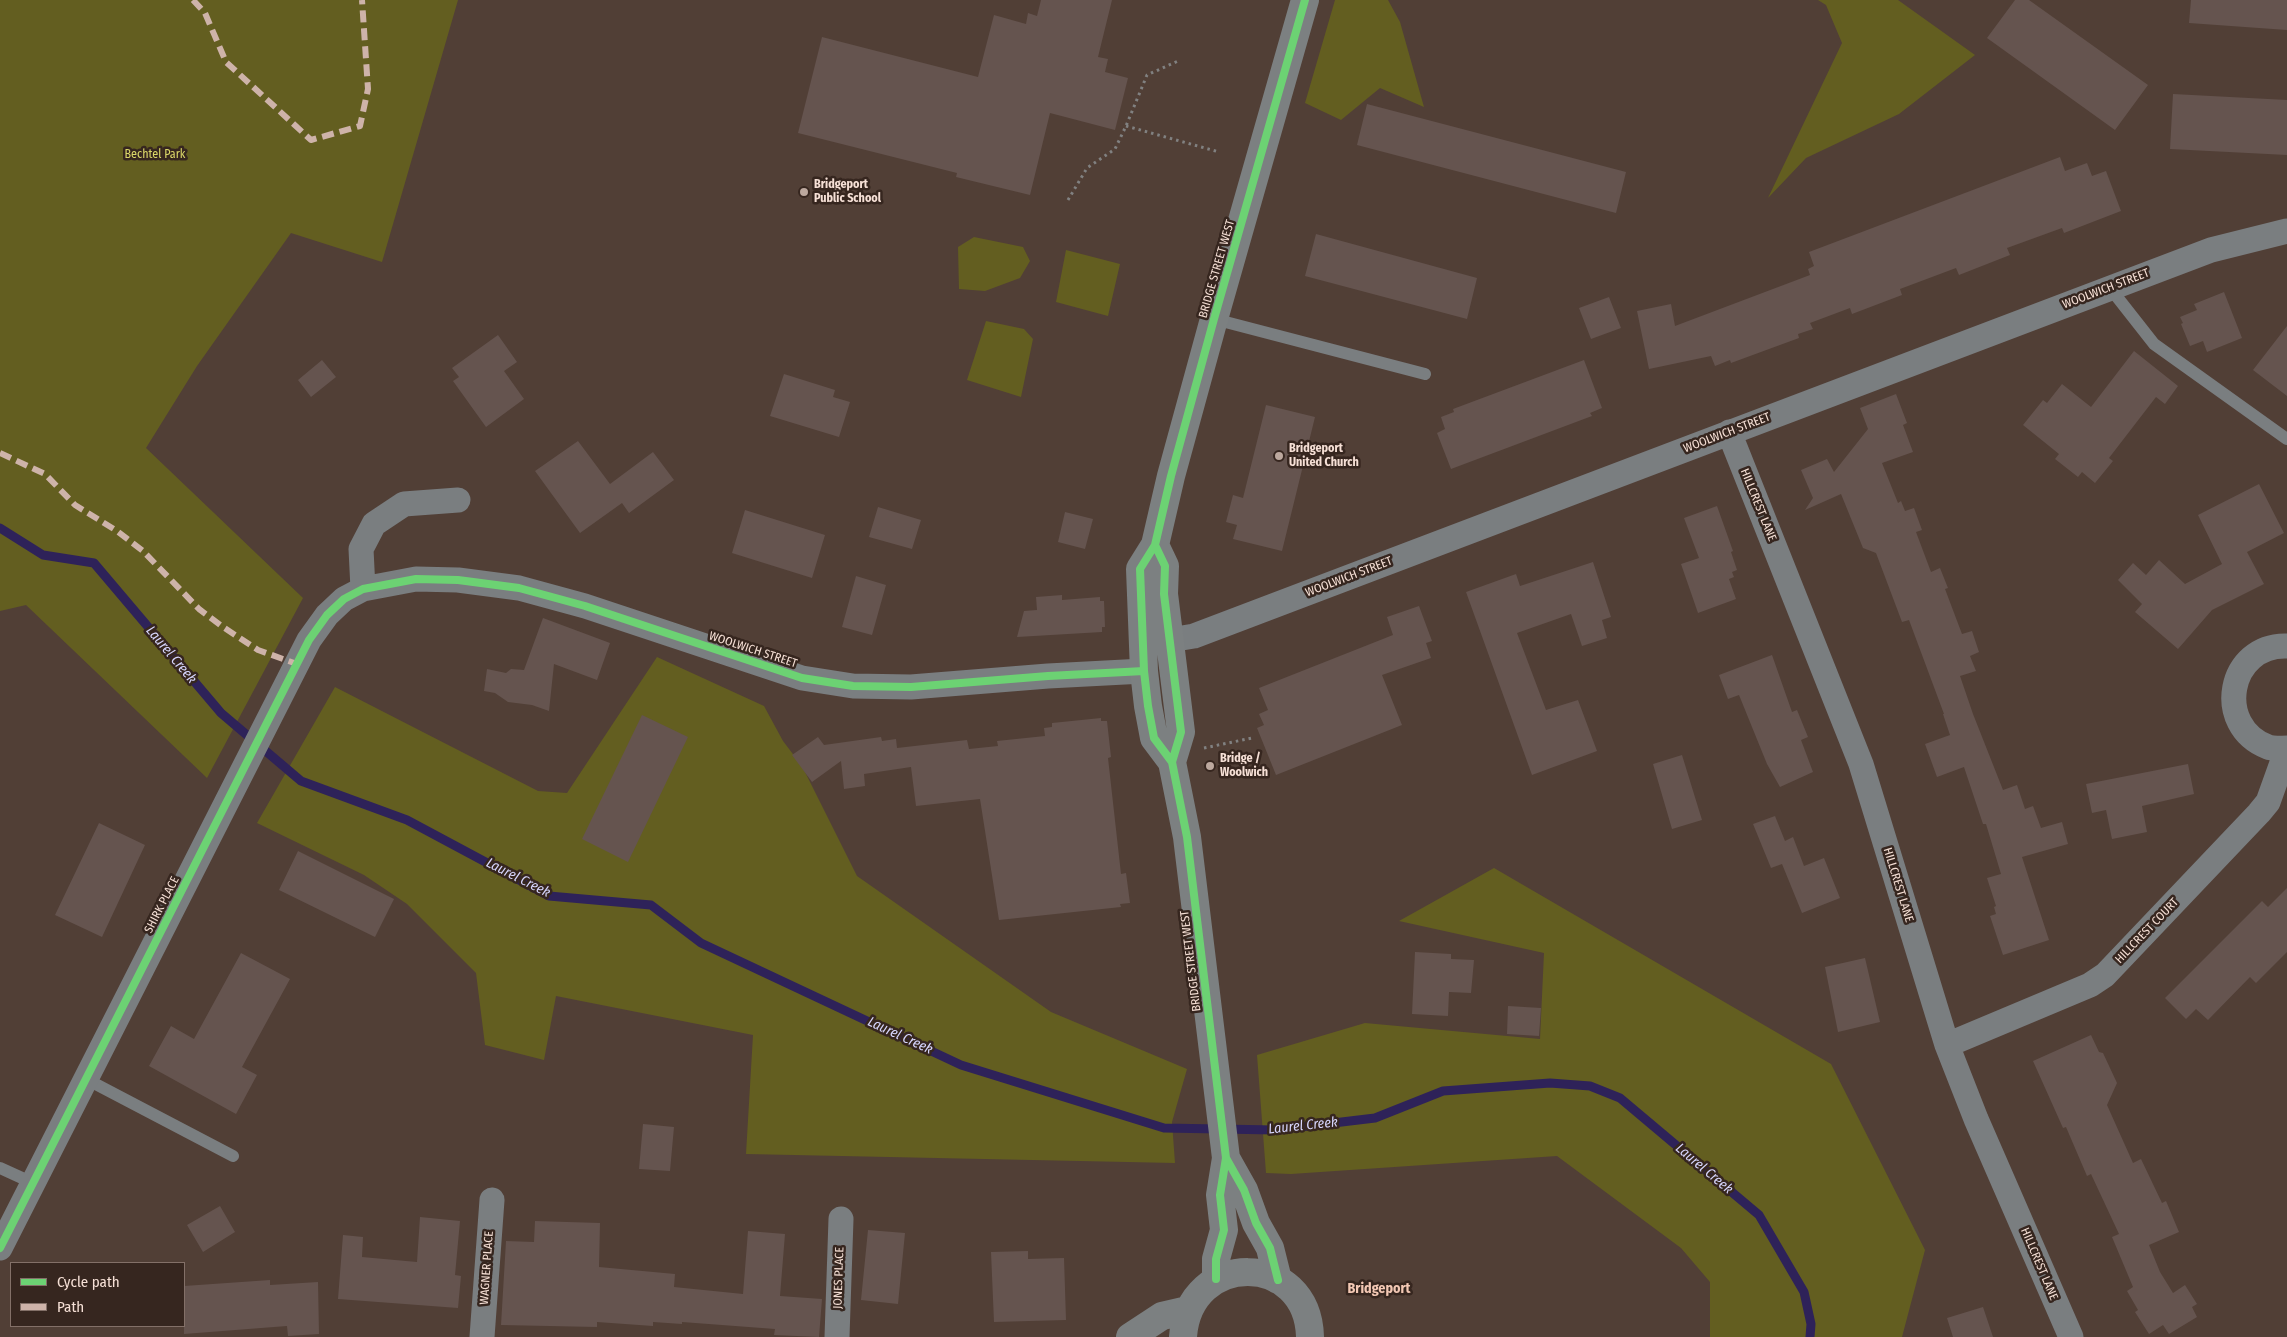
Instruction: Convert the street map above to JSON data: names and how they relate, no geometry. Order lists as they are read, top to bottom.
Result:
{
  "streets": {
    "main road": ["BRIDGE STREET WEST"],
    "street": [
      "WOOLWICH STREET",
      "HILLCREST LANE",
      "SHIRK PLACE",
      "HILLCREST COURT",
      "WAGNER PLACE",
      "JONES PLACE"
    ]
  },
  "crossings": [
    ["BRIDGE STREET WEST", "WOOLWICH STREET"],
    ["WOOLWICH STREET", "HILLCREST LANE"],
    ["WOOLWICH STREET", "SHIRK PLACE"],
    ["HILLCREST LANE", "HILLCREST COURT"]
  ],
  "districts": ["Bridgeport"],
  "water": ["Laurel Creek"],
  "parks": ["Bechtel Park"],
  "places": ["Bridgeport Public School", "Bridgeport United Church", "Bridge / Woolwich"],
  "legend": ["Cycle path", "Path"]
}
